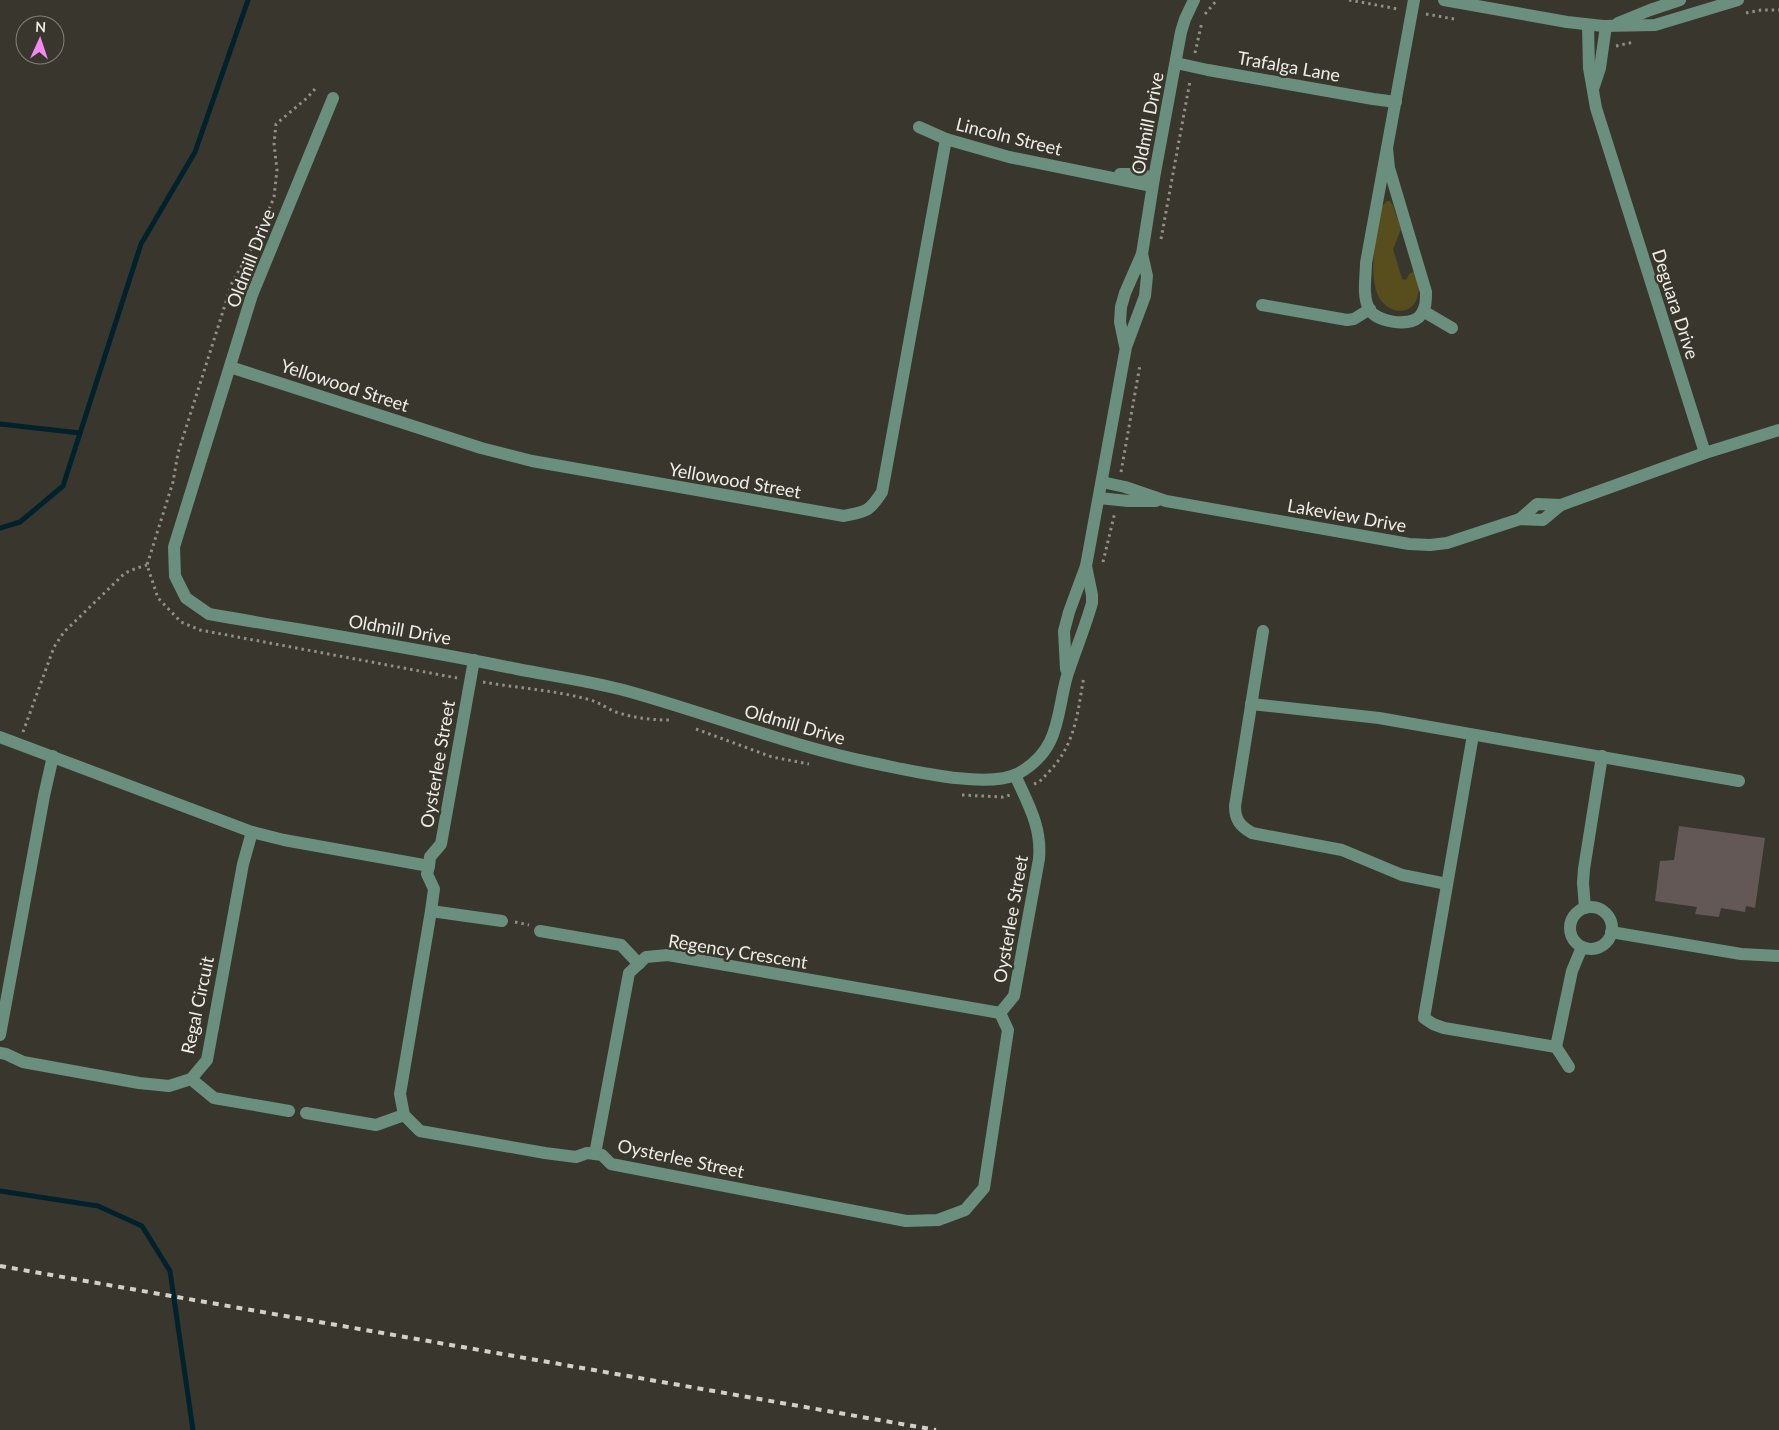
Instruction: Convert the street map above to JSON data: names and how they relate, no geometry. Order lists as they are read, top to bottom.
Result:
{
  "streets": {
    "street": [
      "Trafalga Lane",
      "Oldmill Drive",
      "Lincoln Street",
      "Deguara Drive",
      "Yellowood Street",
      "Lakeview Drive",
      "Oysterlee Street",
      "Regency Crescent",
      "Regal Circuit"
    ]
  },
  "crossings": [
    ["Trafalga Lane", "Oldmill Drive"],
    ["Oldmill Drive", "Lincoln Street"],
    ["Oldmill Drive", "Yellowood Street"],
    ["Oldmill Drive", "Lakeview Drive"],
    ["Oldmill Drive", "Oysterlee Street"],
    ["Lincoln Street", "Yellowood Street"],
    ["Deguara Drive", "Lakeview Drive"],
    ["Oysterlee Street", "Regency Crescent"]
  ],
  "north": "top"
}
